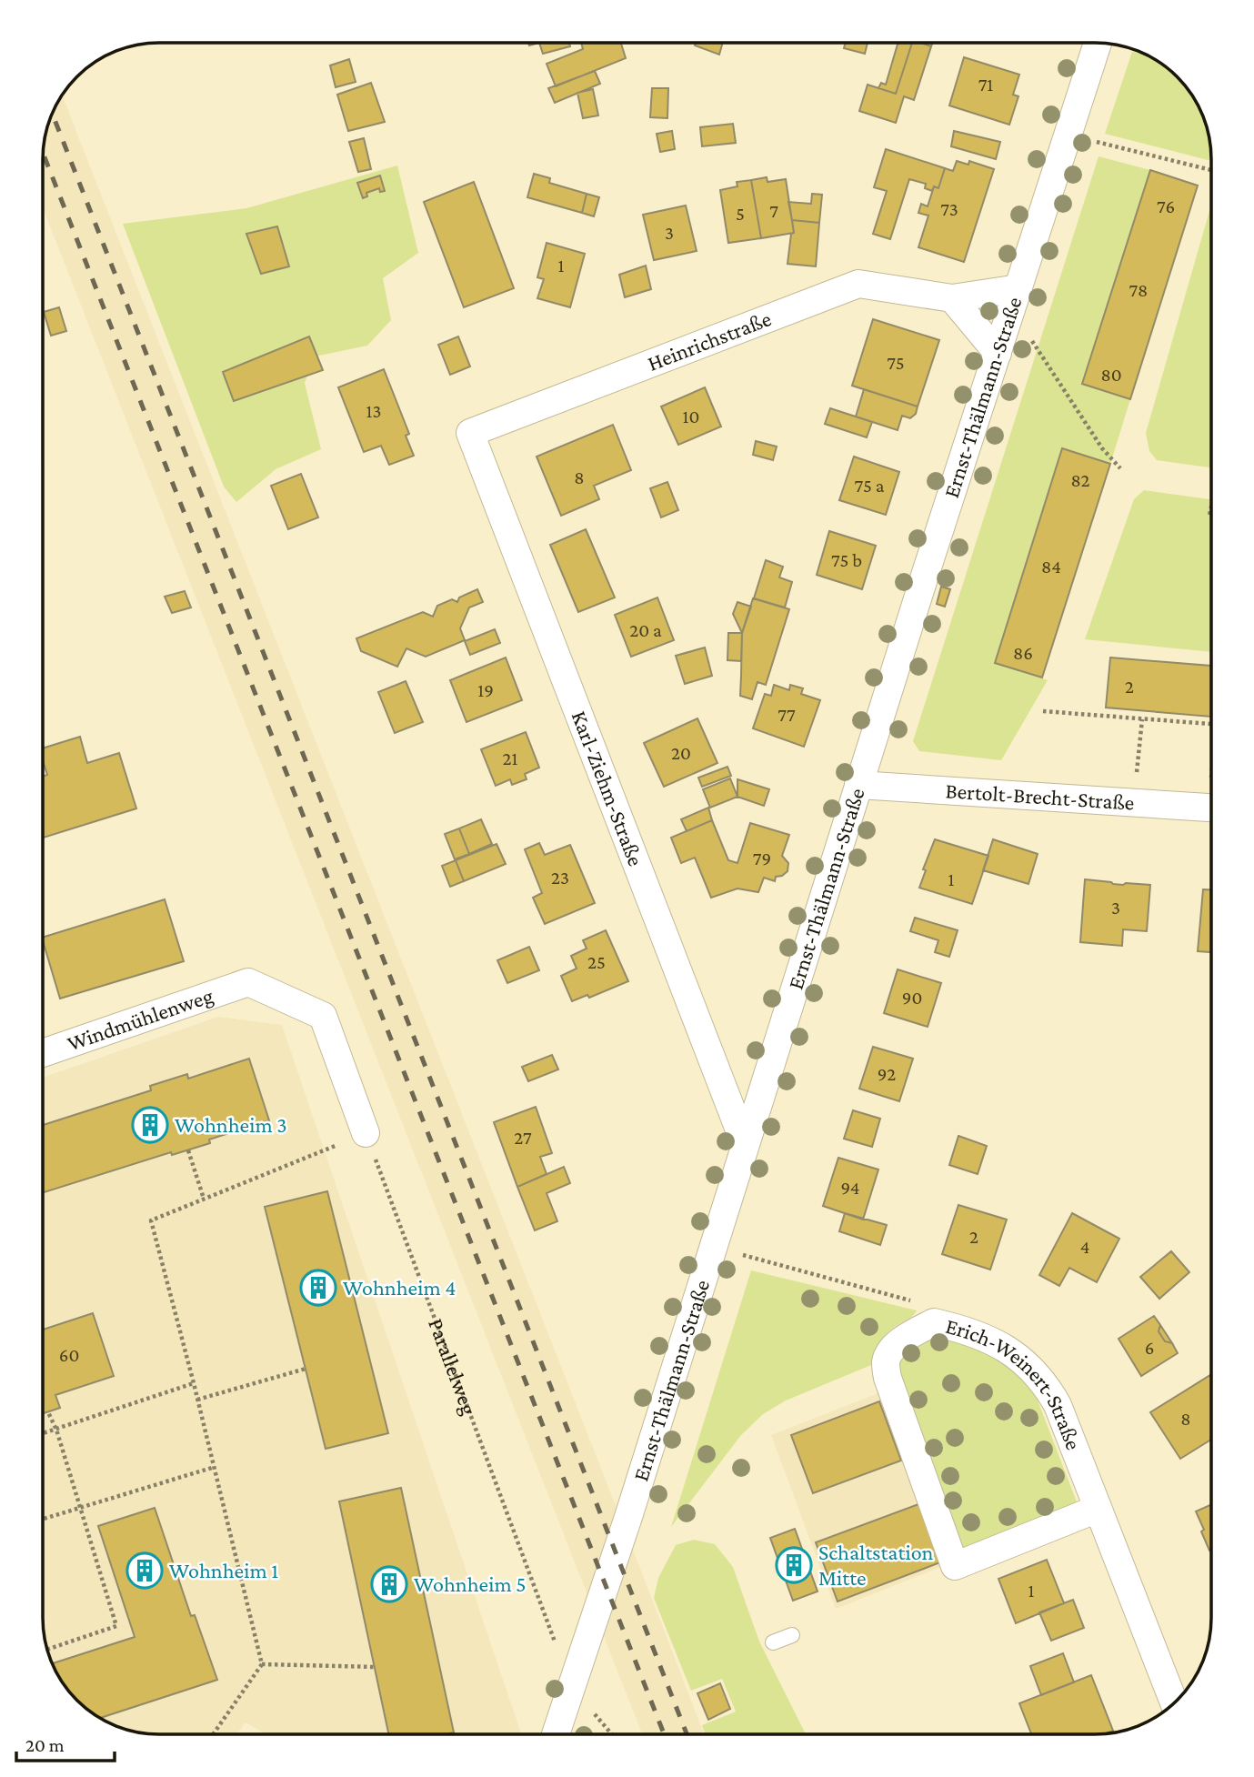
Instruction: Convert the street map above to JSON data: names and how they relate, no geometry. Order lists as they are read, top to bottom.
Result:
{
  "streets": {
    "street": [
      "Heinrichstraße",
      "Ernst-Thälmann-Straße",
      "Karl-Ziehm-Straße",
      "Bertolt-Brecht-Straße",
      "Windmühlenweg",
      "Erich-Weinert-Straße"
    ],
    "path": ["Parallelweg"]
  },
  "crossings": [
    ["Heinrichstraße", "Ernst-Thälmann-Straße"],
    ["Heinrichstraße", "Karl-Ziehm-Straße"],
    ["Ernst-Thälmann-Straße", "Karl-Ziehm-Straße"],
    ["Ernst-Thälmann-Straße", "Bertolt-Brecht-Straße"],
    ["Ernst-Thälmann-Straße", "Parallelweg"],
    ["Windmühlenweg", "Parallelweg"]
  ],
  "places": {
    "building": [
      "Wohnheim 3",
      "Wohnheim 4",
      "Schaltstation Mitte",
      "Wohnheim 1",
      "Wohnheim 5"
    ]
  },
  "house_numbers": [
    "71",
    "76",
    "73",
    "7",
    "5",
    "3",
    "1",
    "78",
    "75",
    "80",
    "13",
    "10",
    "8",
    "82",
    "75 a",
    "75 b",
    "84",
    "20 a",
    "86",
    "2",
    "19",
    "77",
    "20",
    "21",
    "79",
    "23",
    "1",
    "3",
    "25",
    "90",
    "92",
    "27",
    "94",
    "2",
    "4",
    "6",
    "60",
    "8",
    "1"
  ],
  "scale_bar": "20 m"
}
